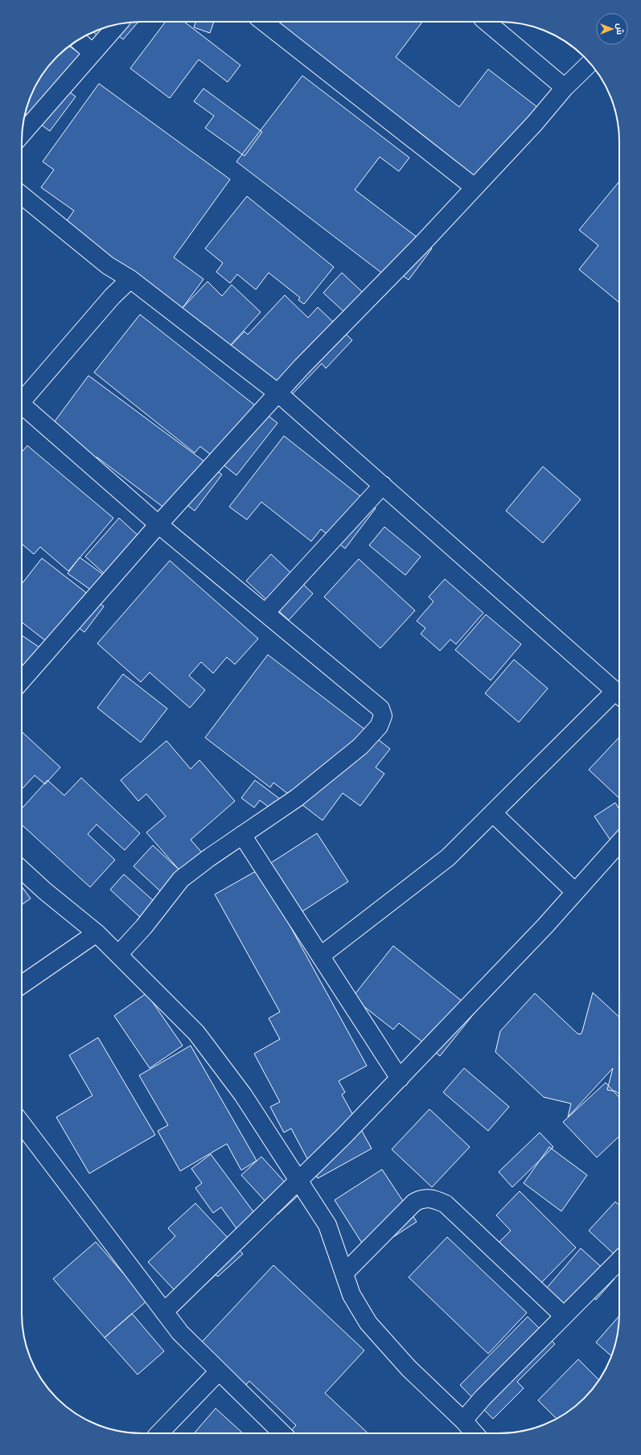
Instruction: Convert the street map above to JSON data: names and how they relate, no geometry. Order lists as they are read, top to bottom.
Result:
{
  "north": "right"
}
